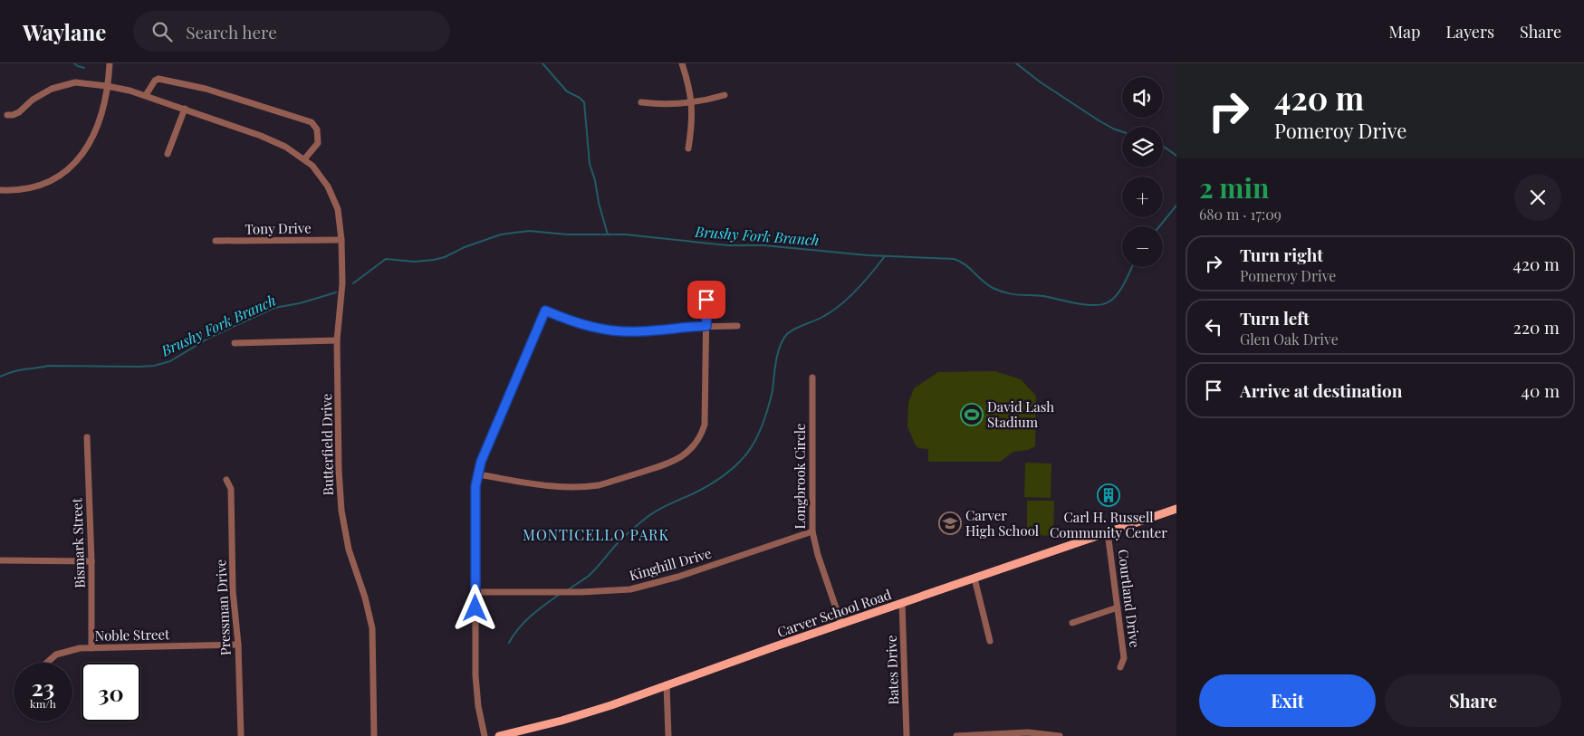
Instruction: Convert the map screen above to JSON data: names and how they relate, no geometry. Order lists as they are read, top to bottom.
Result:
{
  "streets": {
    "main road": ["Carver School Road"],
    "street": [
      "Tony Drive",
      "Butterfield Drive",
      "Longbrook Circle",
      "Bismark Street",
      "Kinghill Drive",
      "Courtland Drive",
      "Pressman Drive",
      "Noble Street",
      "Bates Drive"
    ]
  },
  "crossings": [
    ["Tony Drive", "Butterfield Drive"],
    ["Longbrook Circle", "Kinghill Drive"],
    ["Longbrook Circle", "Carver School Road"],
    ["Bismark Street", "Noble Street"],
    ["Courtland Drive", "Carver School Road"],
    ["Pressman Drive", "Noble Street"],
    ["Carver School Road", "Bates Drive"]
  ],
  "districts": ["MONTICELLO PARK"],
  "water": ["Brushy Fork Branch"],
  "places": {
    "sports": ["David Lash Stadium"],
    "building": ["Carl H. Russell Community Center"],
    "school or university": ["Carver High School"]
  },
  "page": {
    "header": "Waylane",
    "search": "Search here",
    "nav": ["Map", "Layers", "Share"],
    "turn": ["420 m", "Pomeroy Drive"],
    "map_buttons": ["+", "−"],
    "heading": ["2 min", "680 m · 17:09"],
    "list": [
      {
        "name": "Turn right",
        "note": "Pomeroy Drive",
        "value": "420 m"
      },
      {
        "name": "Turn left",
        "note": "Glen Oak Drive",
        "value": "220 m"
      },
      {
        "name": "Arrive at destination",
        "value": "40 m"
      }
    ],
    "speed": "23 km/h",
    "limit": "30",
    "buttons": ["Exit", "Share"]
  }
}
